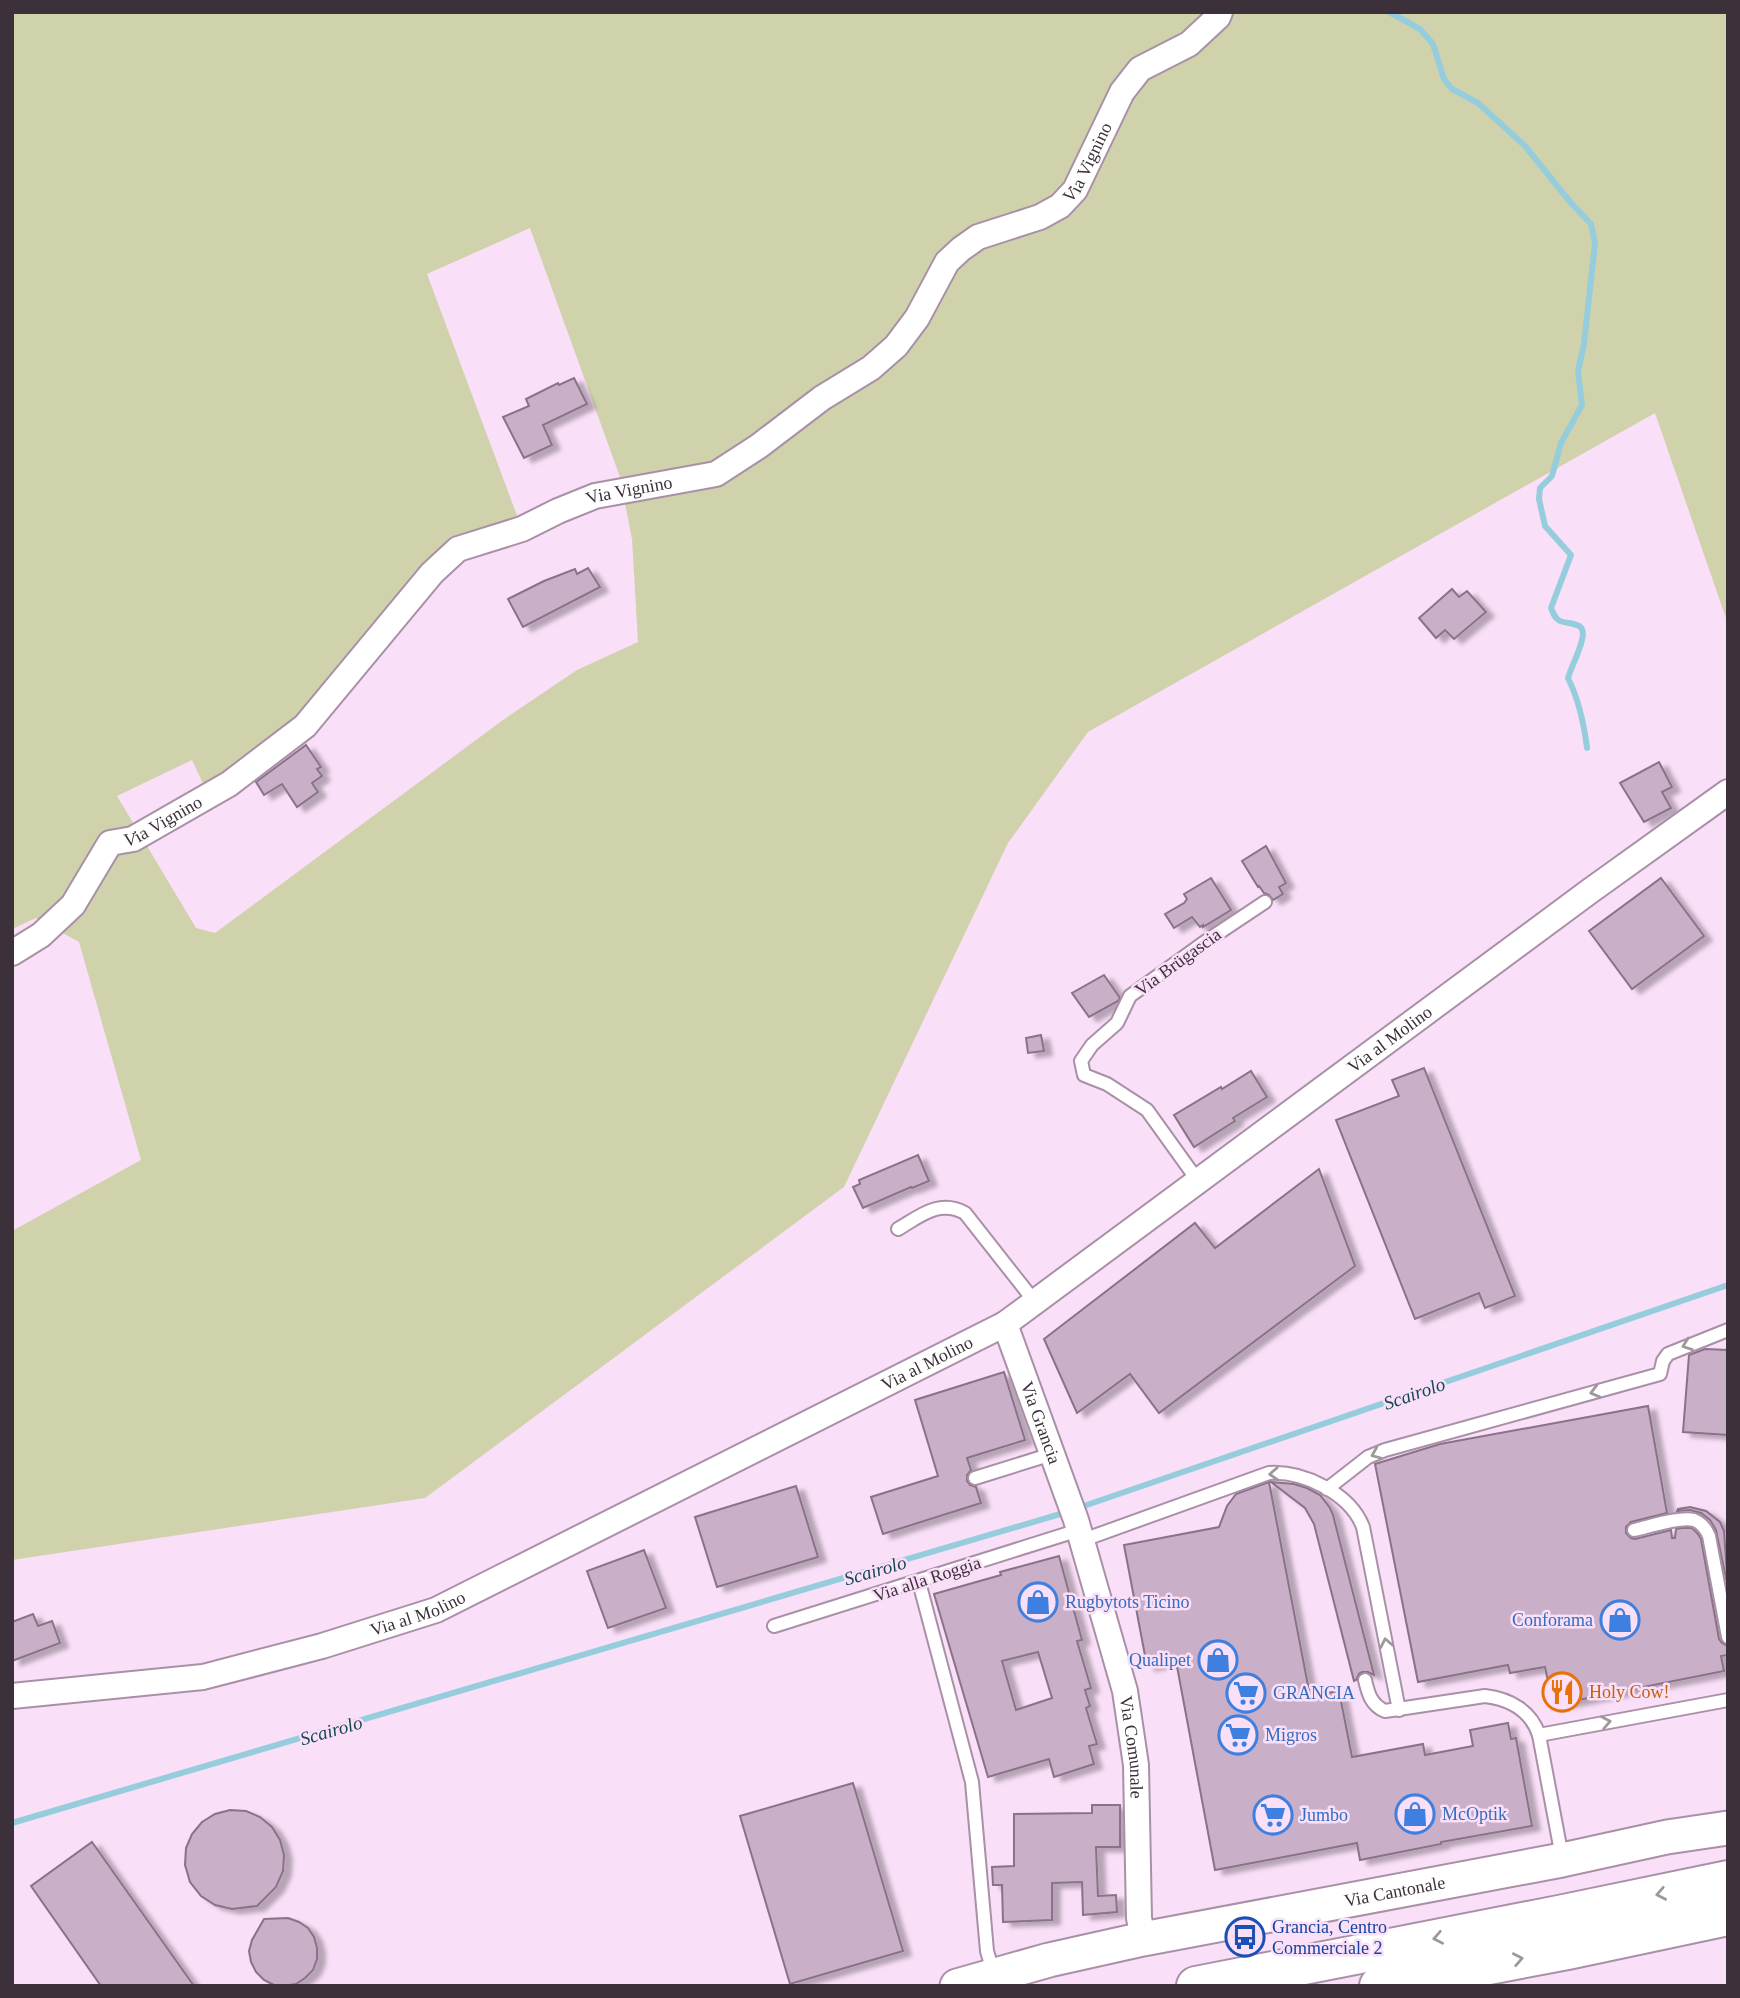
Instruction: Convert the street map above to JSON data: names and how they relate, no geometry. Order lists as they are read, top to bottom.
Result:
{
  "streets": {
    "main road": ["Via Cantonale"],
    "street": [
      "Via Vignino",
      "Via al Molino",
      "Via Grancia",
      "Via Comunale"
    ],
    "lane": ["Via Brügascia", "Via alla Roggia"]
  },
  "crossings": [
    ["Via Brügascia", "Via al Molino"],
    ["Via al Molino", "Via Grancia"],
    ["Via Grancia", "Via alla Roggia"],
    ["Via Grancia", "Via Comunale"],
    ["Via alla Roggia", "Via Comunale"],
    ["Via Comunale", "Via Cantonale"]
  ],
  "water": ["Scairolo"],
  "places": {
    "shop": [
      "Rugbytots Ticino",
      "Conforama",
      "Qualipet",
      "McOptik"
    ],
    "restaurant": ["Holy Cow!"],
    "supermarket": ["GRANCIA", "Migros", "Jumbo"],
    "bus stop": ["Grancia, Centro Commerciale 2"]
  }
}
